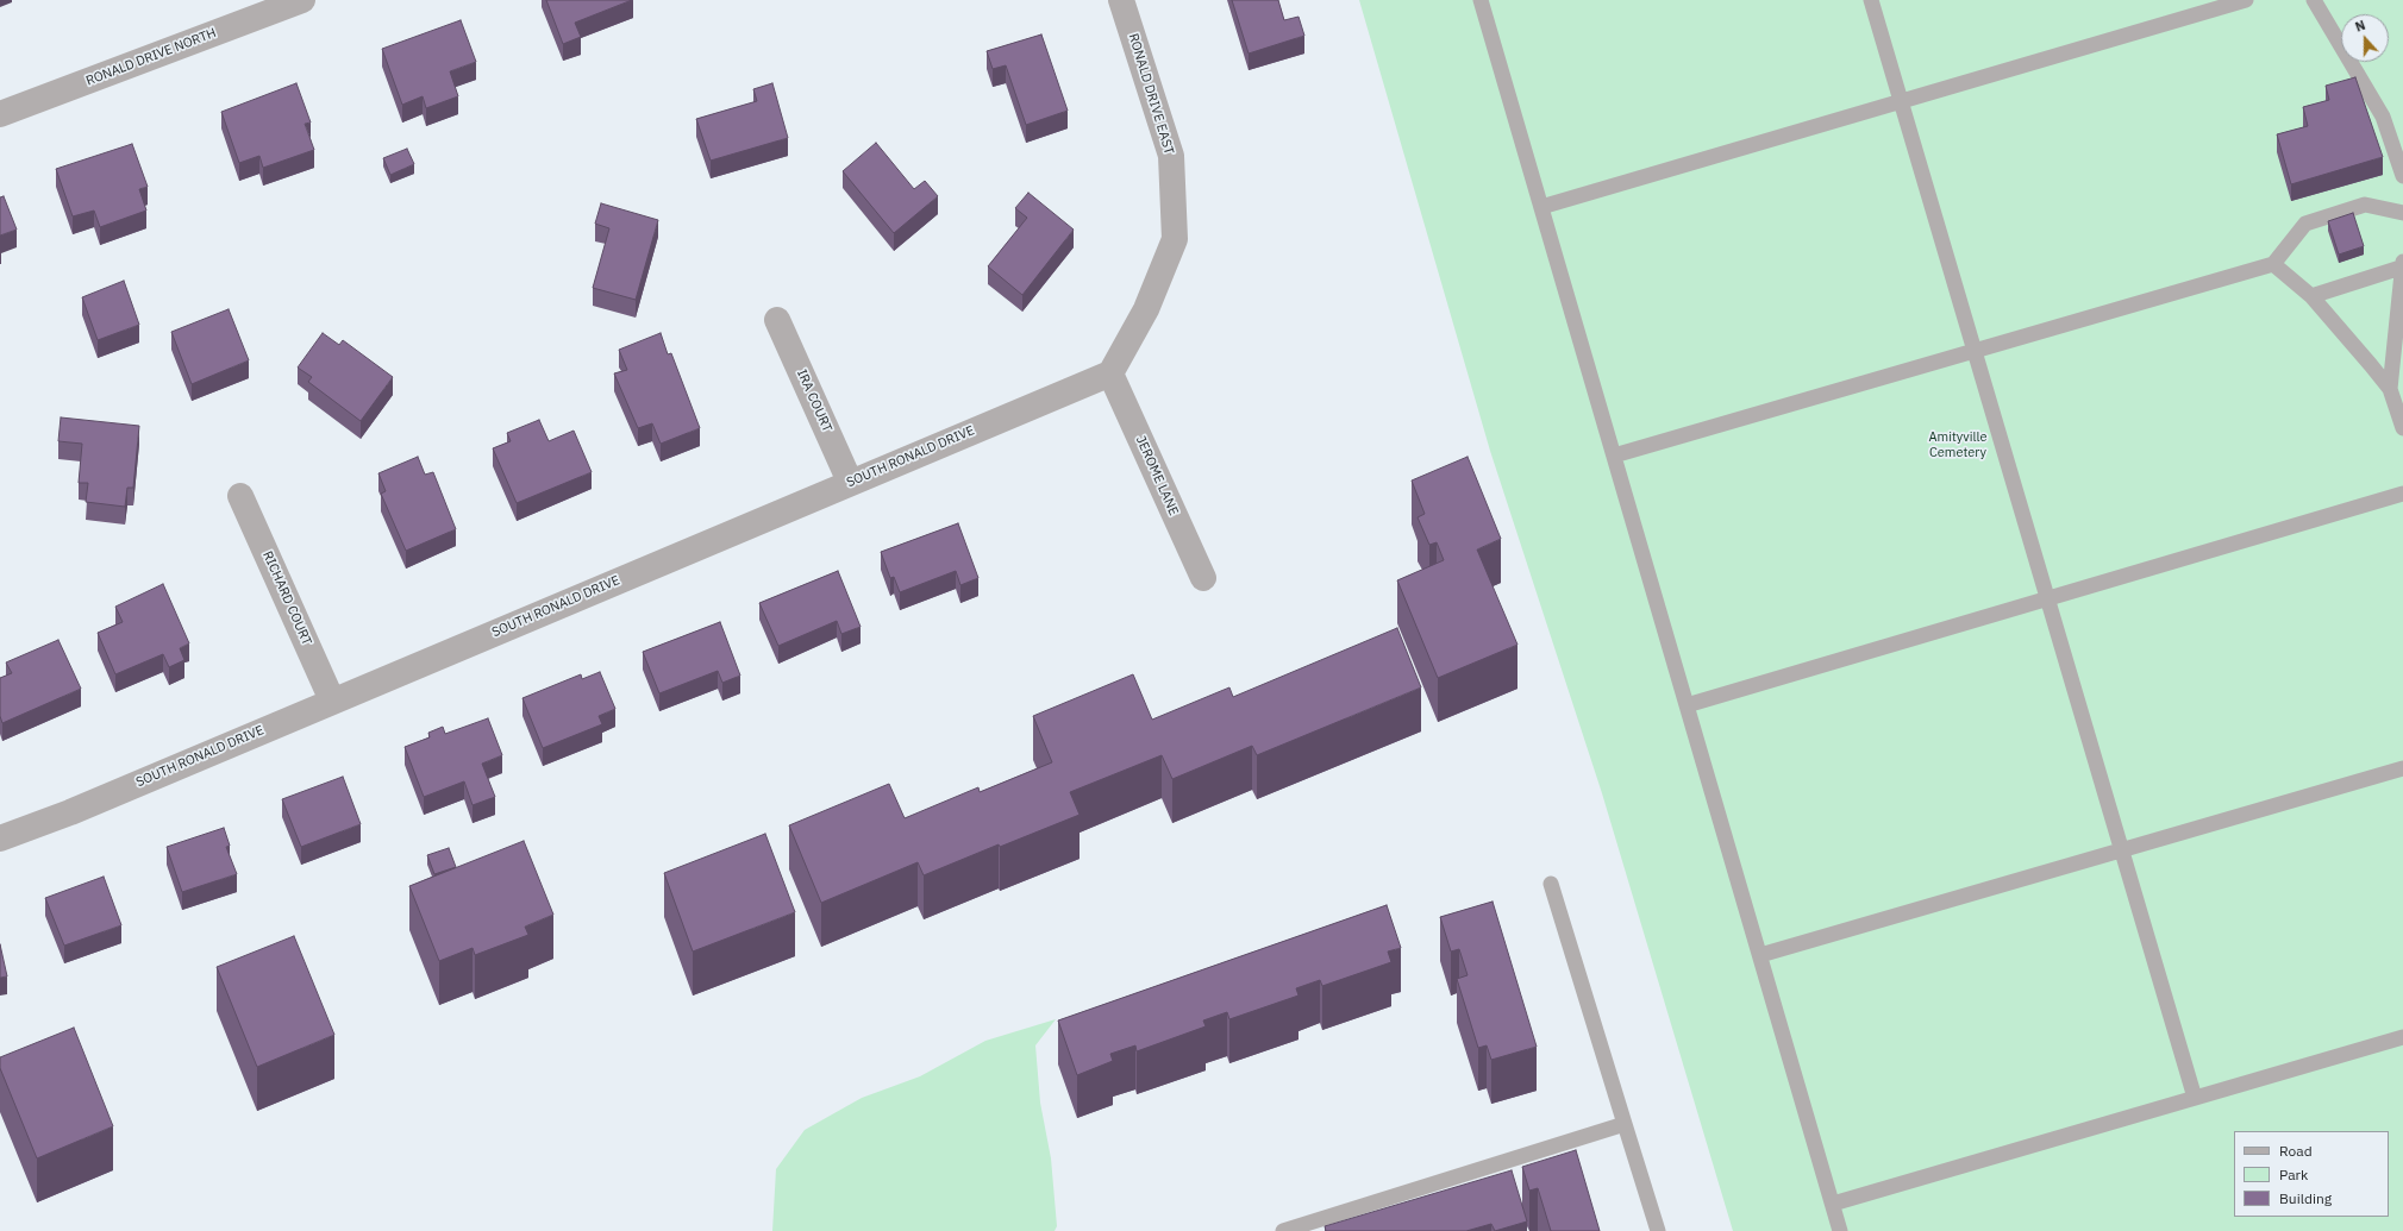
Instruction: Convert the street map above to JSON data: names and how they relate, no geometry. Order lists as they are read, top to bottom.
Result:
{
  "streets": {
    "street": [
      "RONALD DRIVE NORTH",
      "RONALD DRIVE EAST",
      "IRA COURT",
      "SOUTH RONALD DRIVE",
      "JEROME LANE",
      "RICHARD COURT"
    ]
  },
  "crossings": [
    ["RONALD DRIVE EAST", "SOUTH RONALD DRIVE"],
    ["RONALD DRIVE EAST", "JEROME LANE"],
    ["IRA COURT", "SOUTH RONALD DRIVE"],
    ["SOUTH RONALD DRIVE", "JEROME LANE"],
    ["SOUTH RONALD DRIVE", "RICHARD COURT"]
  ],
  "parks": ["Amityville Cemetery"],
  "legend": ["Road", "Park", "Building"],
  "north": "top"
}
